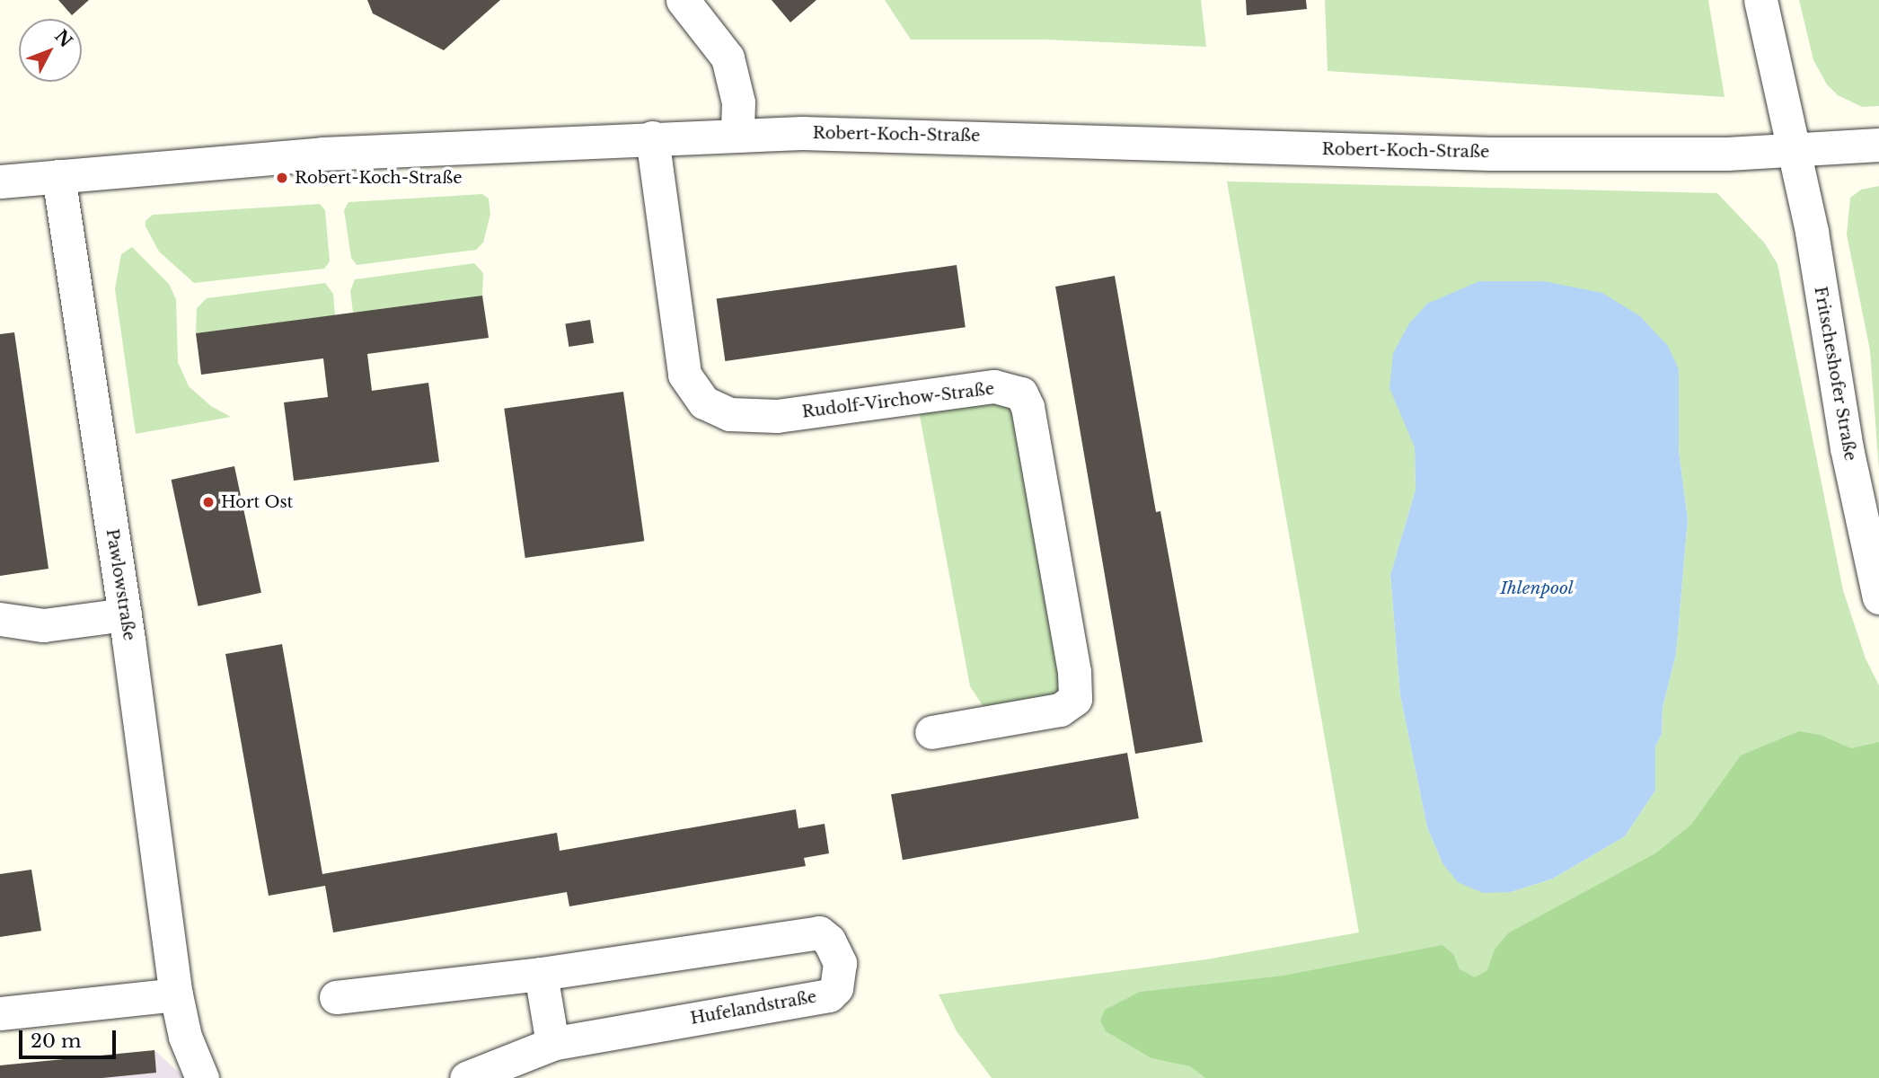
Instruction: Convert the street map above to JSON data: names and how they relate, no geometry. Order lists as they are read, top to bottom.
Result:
{
  "streets": {
    "street": [
      "Robert-Koch-Straße",
      "Fritscheshofer Straße",
      "Rudolf-Virchow-Straße",
      "Pawlowstraße",
      "Hufelandstraße"
    ]
  },
  "crossings": [
    ["Robert-Koch-Straße", "Fritscheshofer Straße"],
    ["Robert-Koch-Straße", "Rudolf-Virchow-Straße"],
    ["Robert-Koch-Straße", "Pawlowstraße"]
  ],
  "water": ["Ihlenpool"],
  "places": ["Robert-Koch-Straße", "Hort Ost"],
  "scale_bar": "20 m",
  "north": "top right"
}
